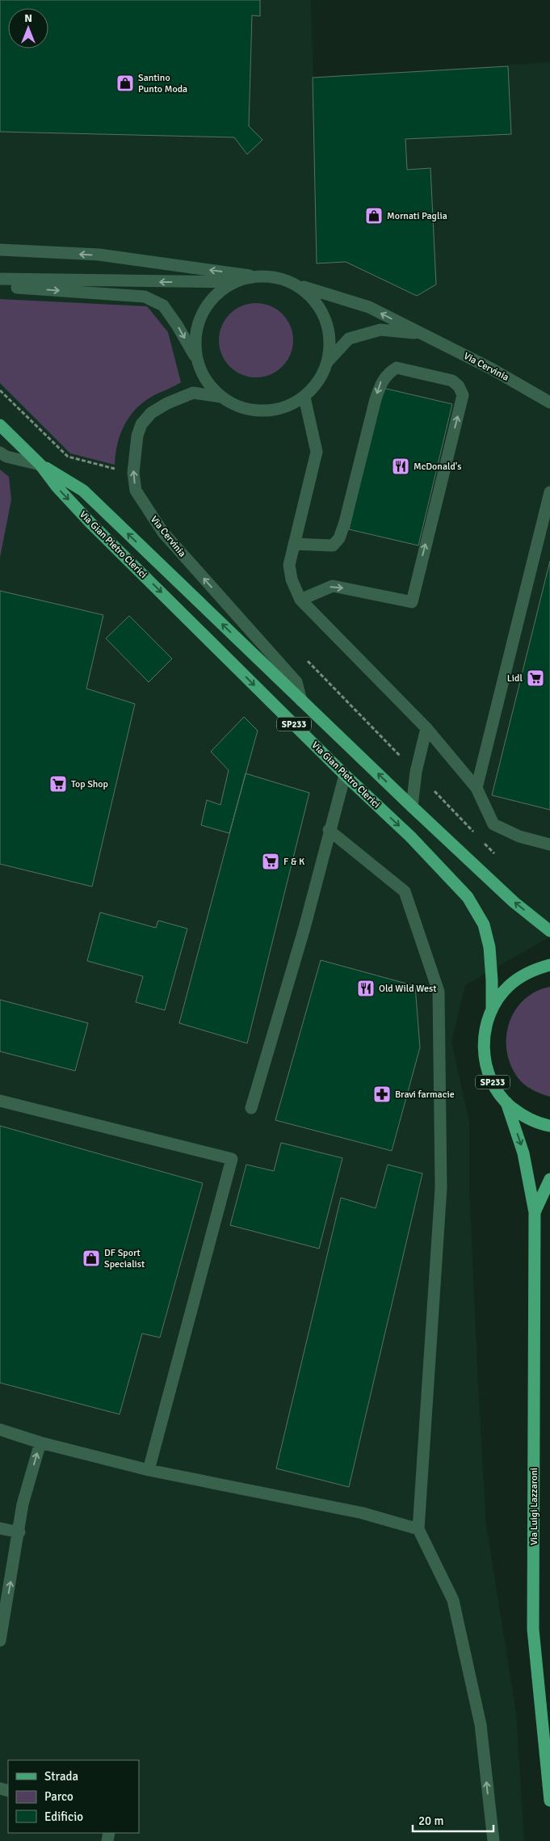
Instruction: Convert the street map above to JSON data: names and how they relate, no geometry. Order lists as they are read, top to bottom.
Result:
{
  "streets": {
    "main road": ["Via Gian Pietro Clerici", "SP233", "Via Luigi Lazzaroni"],
    "street": ["Via Cervinia"]
  },
  "crossings": [
    ["Via Cervinia", "Via Gian Pietro Clerici"],
    ["Via Gian Pietro Clerici", "SP233"],
    ["SP233", "Via Luigi Lazzaroni"]
  ],
  "places": {
    "shop": ["Santino Punto Moda", "Mornati Paglia", "DF Sport Specialist"],
    "restaurant": ["McDonald's", "Old Wild West"],
    "supermarket": ["Lidl", "Top Shop", "F & K"],
    "pharmacy": ["Bravi farmacie"]
  },
  "legend": ["Strada", "Parco", "Edificio"],
  "scale_bar": "20 m",
  "north": "top"
}
